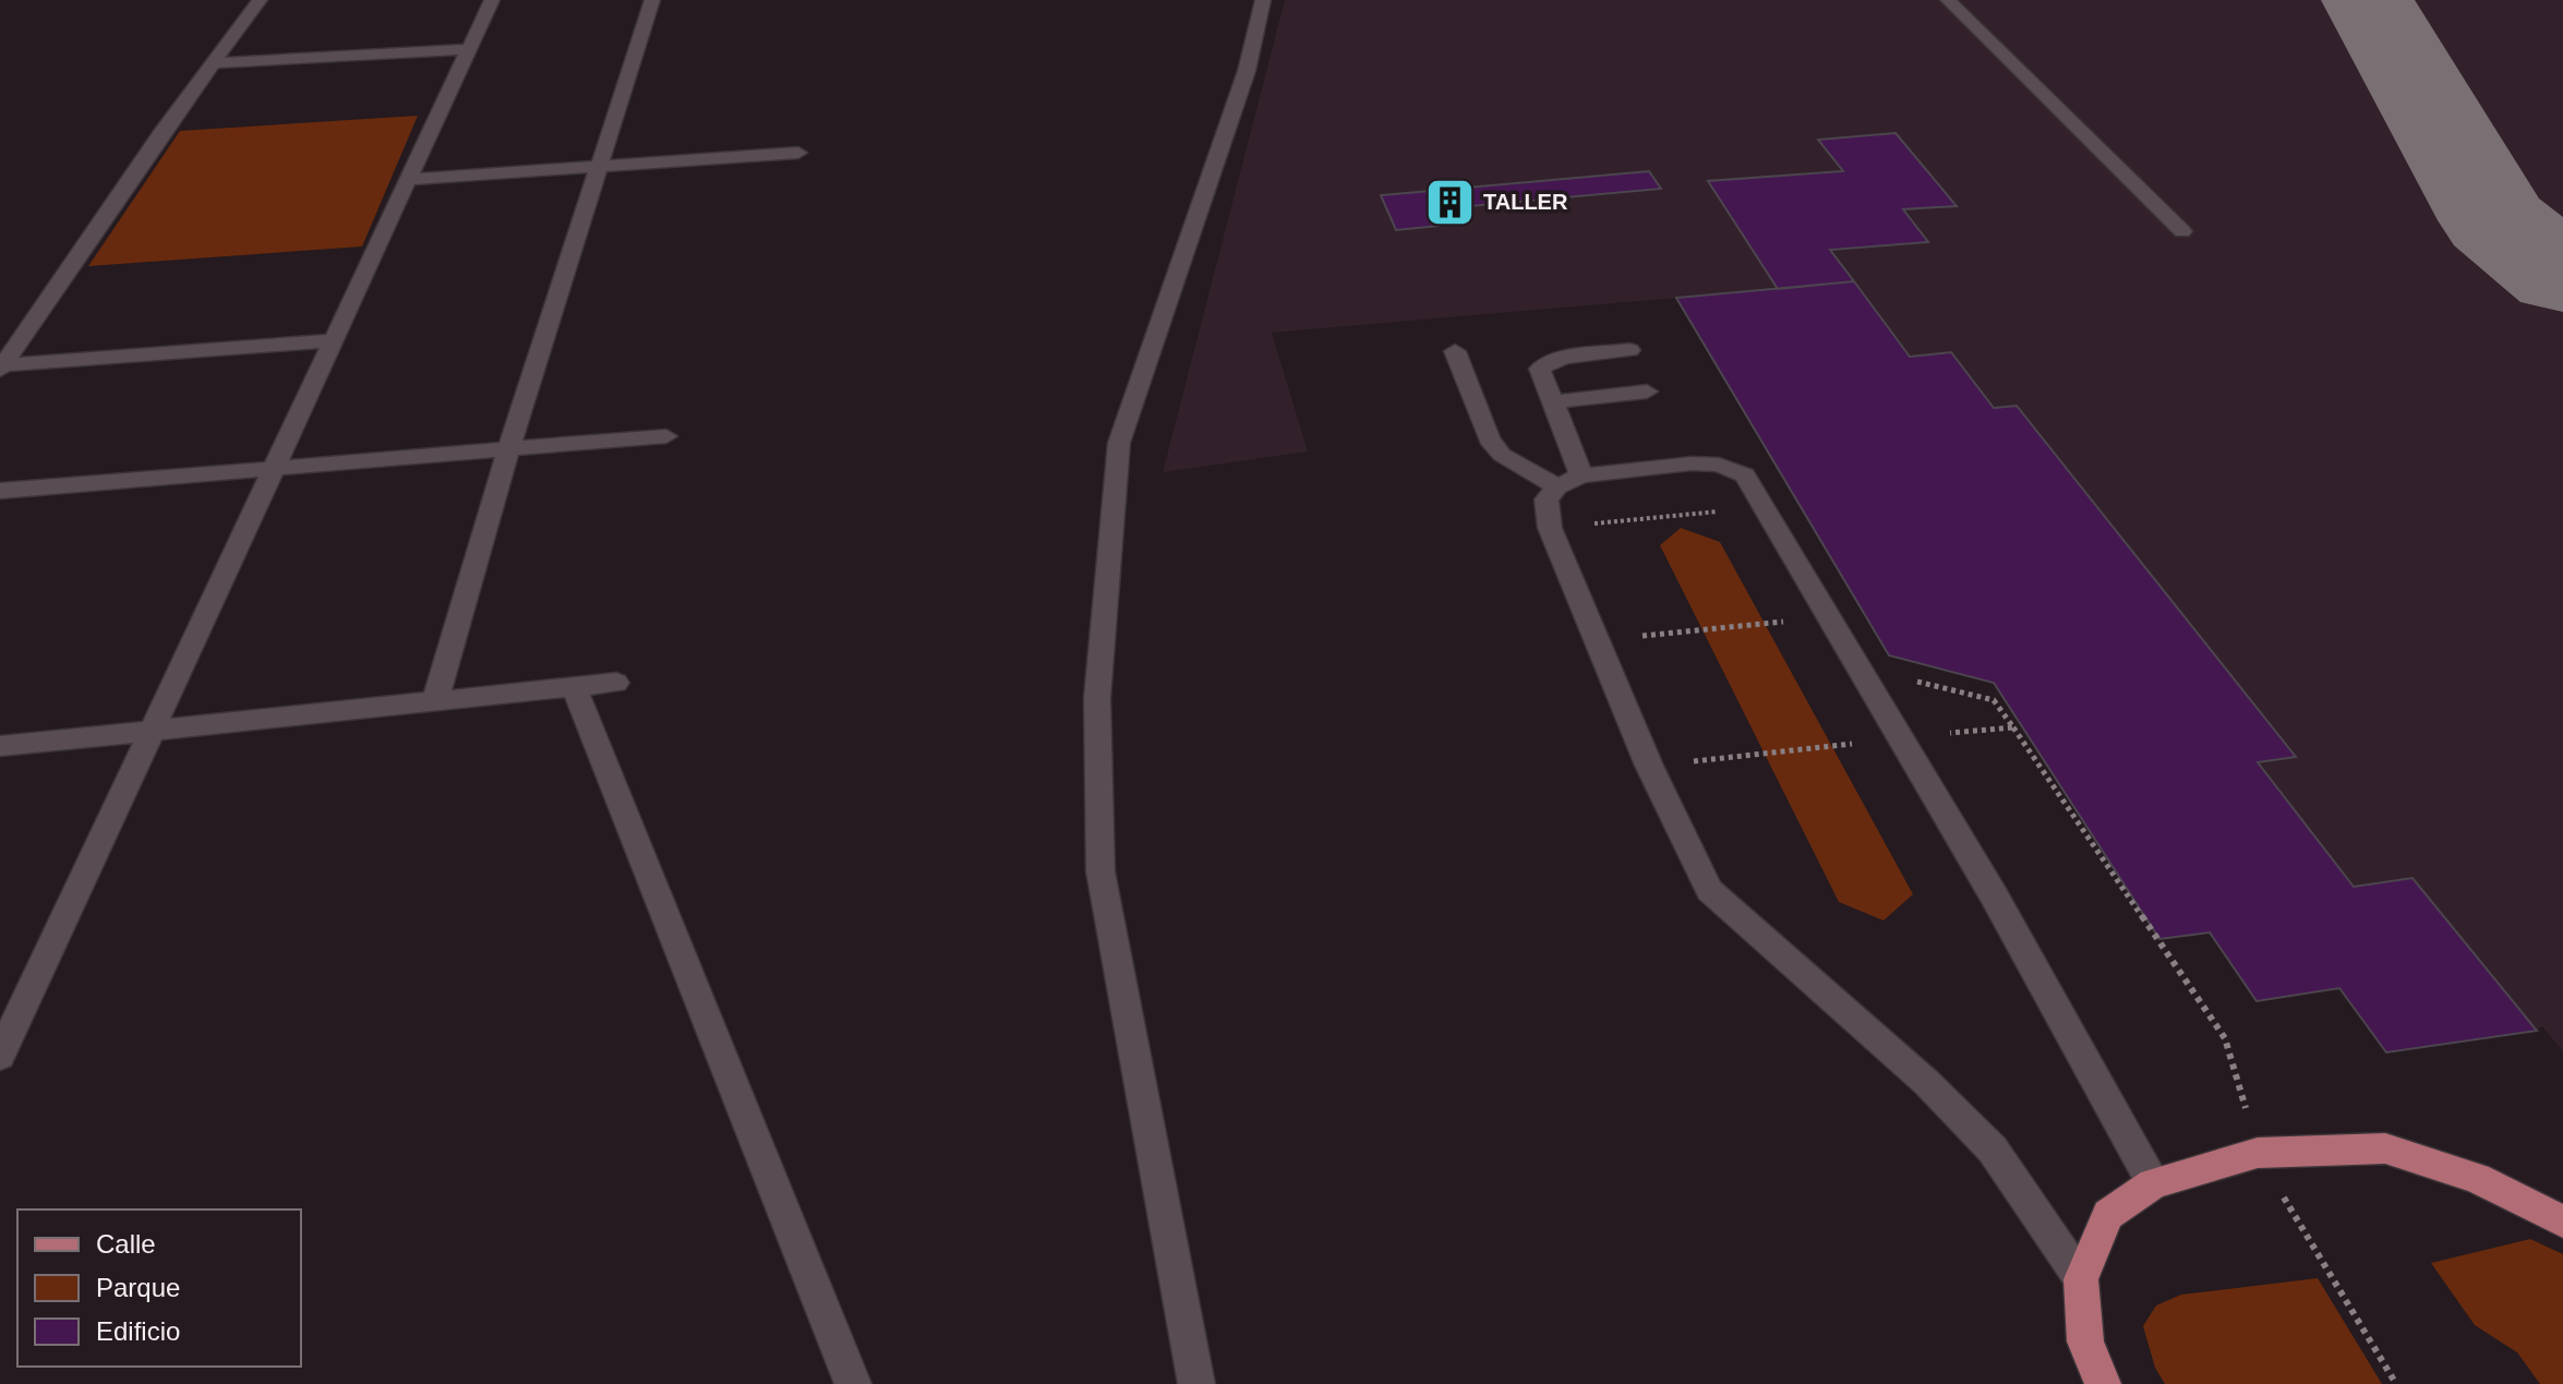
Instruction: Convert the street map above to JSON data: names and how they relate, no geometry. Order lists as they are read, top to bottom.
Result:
{
  "places": {
    "building": ["TALLER"]
  },
  "legend": ["Calle", "Parque", "Edificio"]
}
